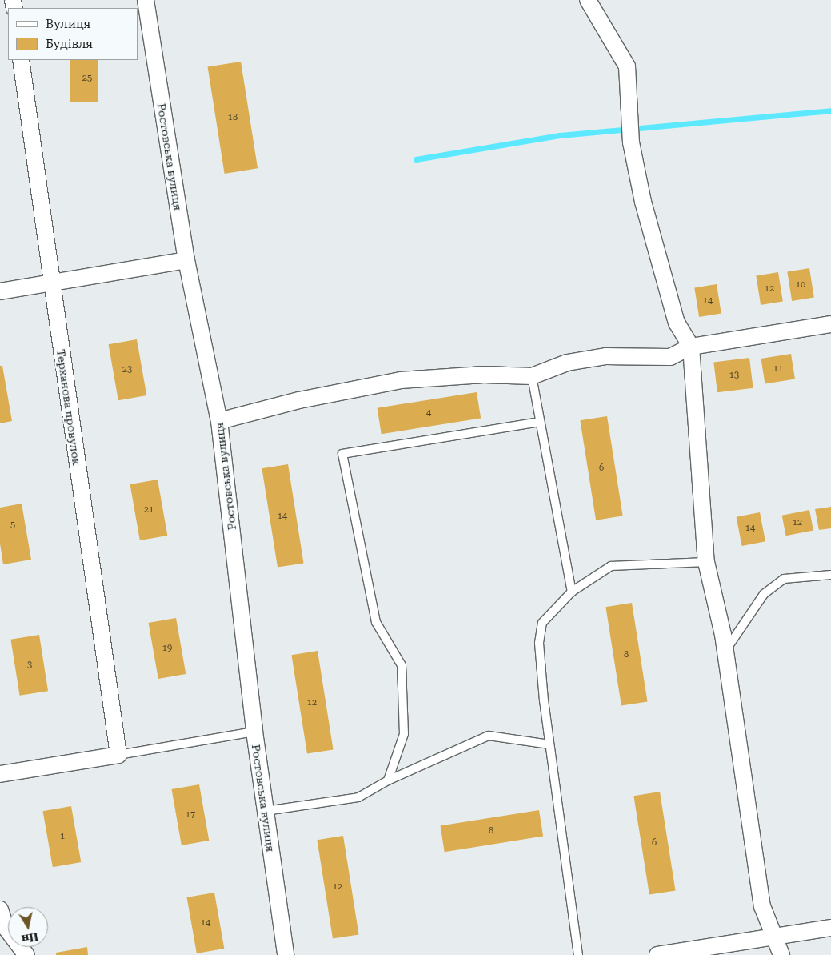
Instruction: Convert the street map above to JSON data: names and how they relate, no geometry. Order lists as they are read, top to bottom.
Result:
{
  "streets": {
    "street": ["Ростовська вулиця", "Терханова провулок"]
  },
  "house_numbers": [
    "25",
    "18",
    "10",
    "12",
    "14",
    "11",
    "23",
    "13",
    "4",
    "6",
    "21",
    "14",
    "12",
    "5",
    "14",
    "19",
    "8",
    "3",
    "12",
    "17",
    "8",
    "1",
    "6",
    "12",
    "14"
  ],
  "legend": ["Вулиця", "Будівля"],
  "north": "bottom"
}
